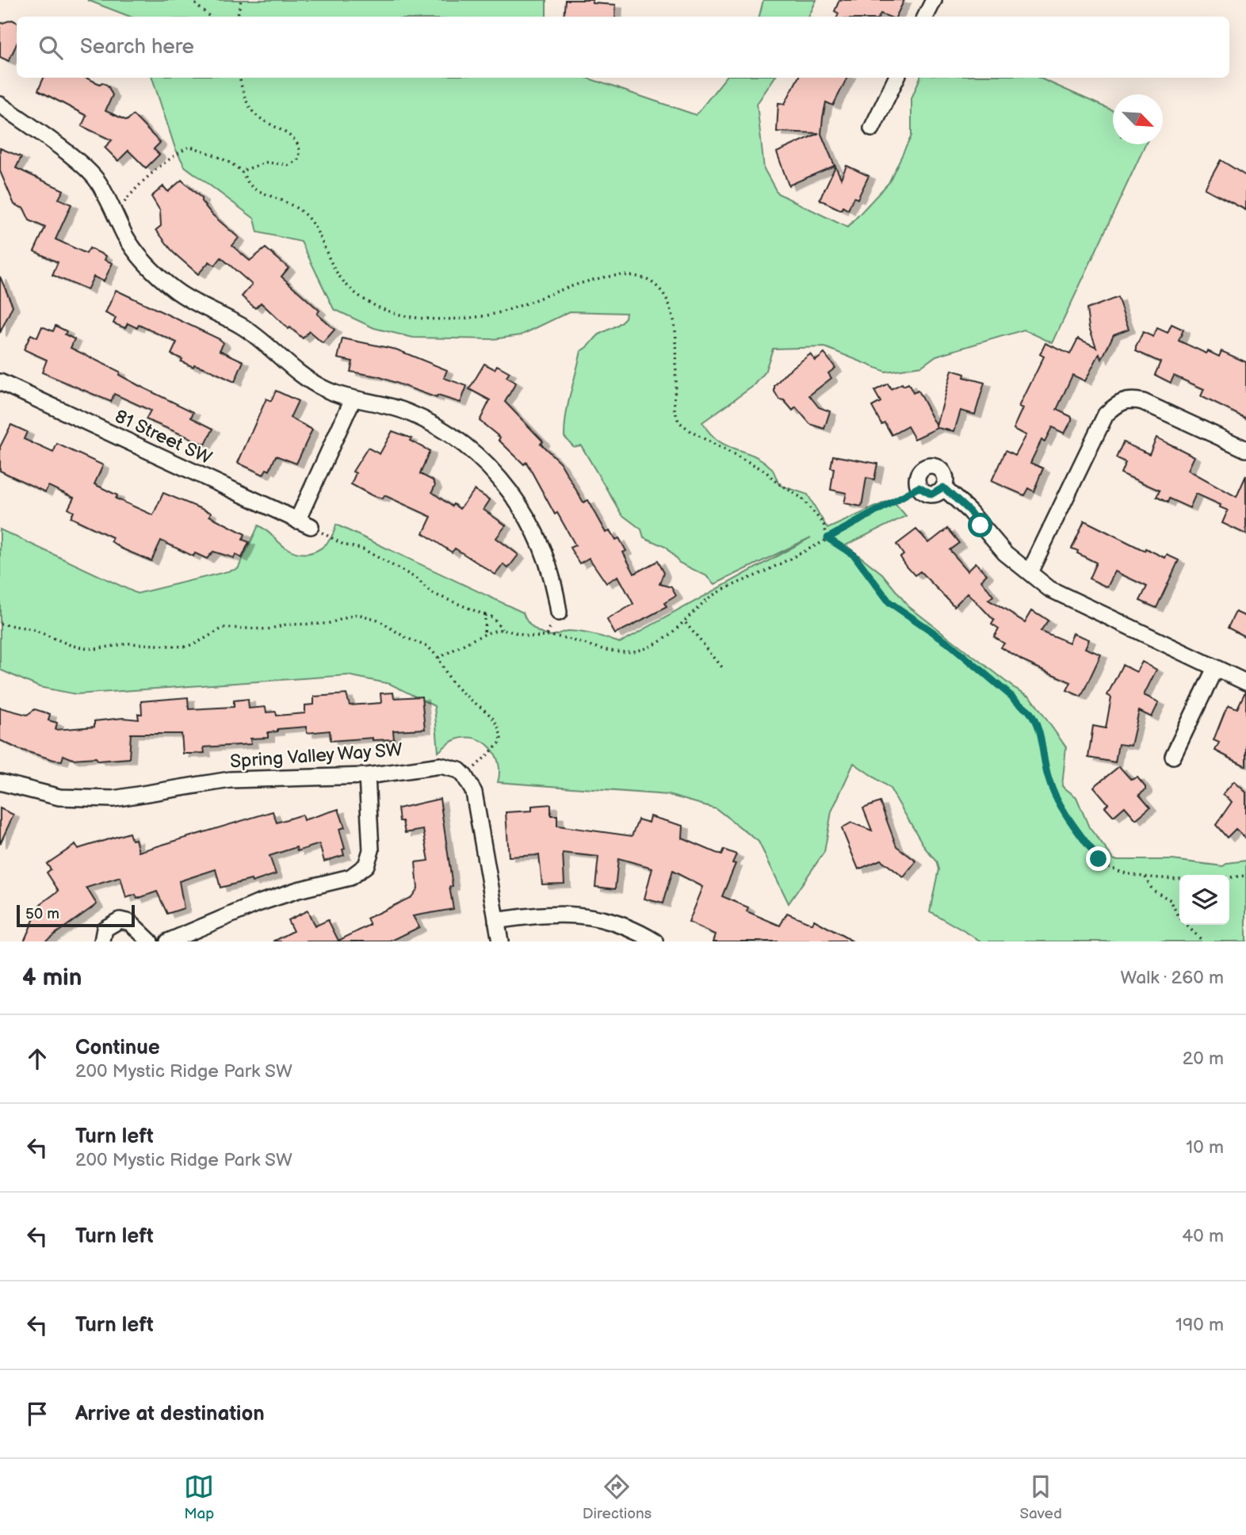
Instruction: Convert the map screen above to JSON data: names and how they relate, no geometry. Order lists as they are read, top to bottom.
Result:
{
  "streets": {
    "street": ["81 Street SW", "Spring Valley Way SW"]
  },
  "scale_bar": "50 m",
  "north": "bottom right",
  "page": {
    "search": "Search here",
    "scale": "50 m",
    "heading": ["4 min", "Walk · 260 m"],
    "list": [
      ["Continue", "200 Mystic Ridge Park SW", "20 m"],
      ["Turn left", "200 Mystic Ridge Park SW", "10 m"],
      ["Turn left", "40 m"],
      ["Turn left", "190 m"],
      "Arrive at destination"
    ],
    "nav": ["Map", "Directions", "Saved"]
  }
}
